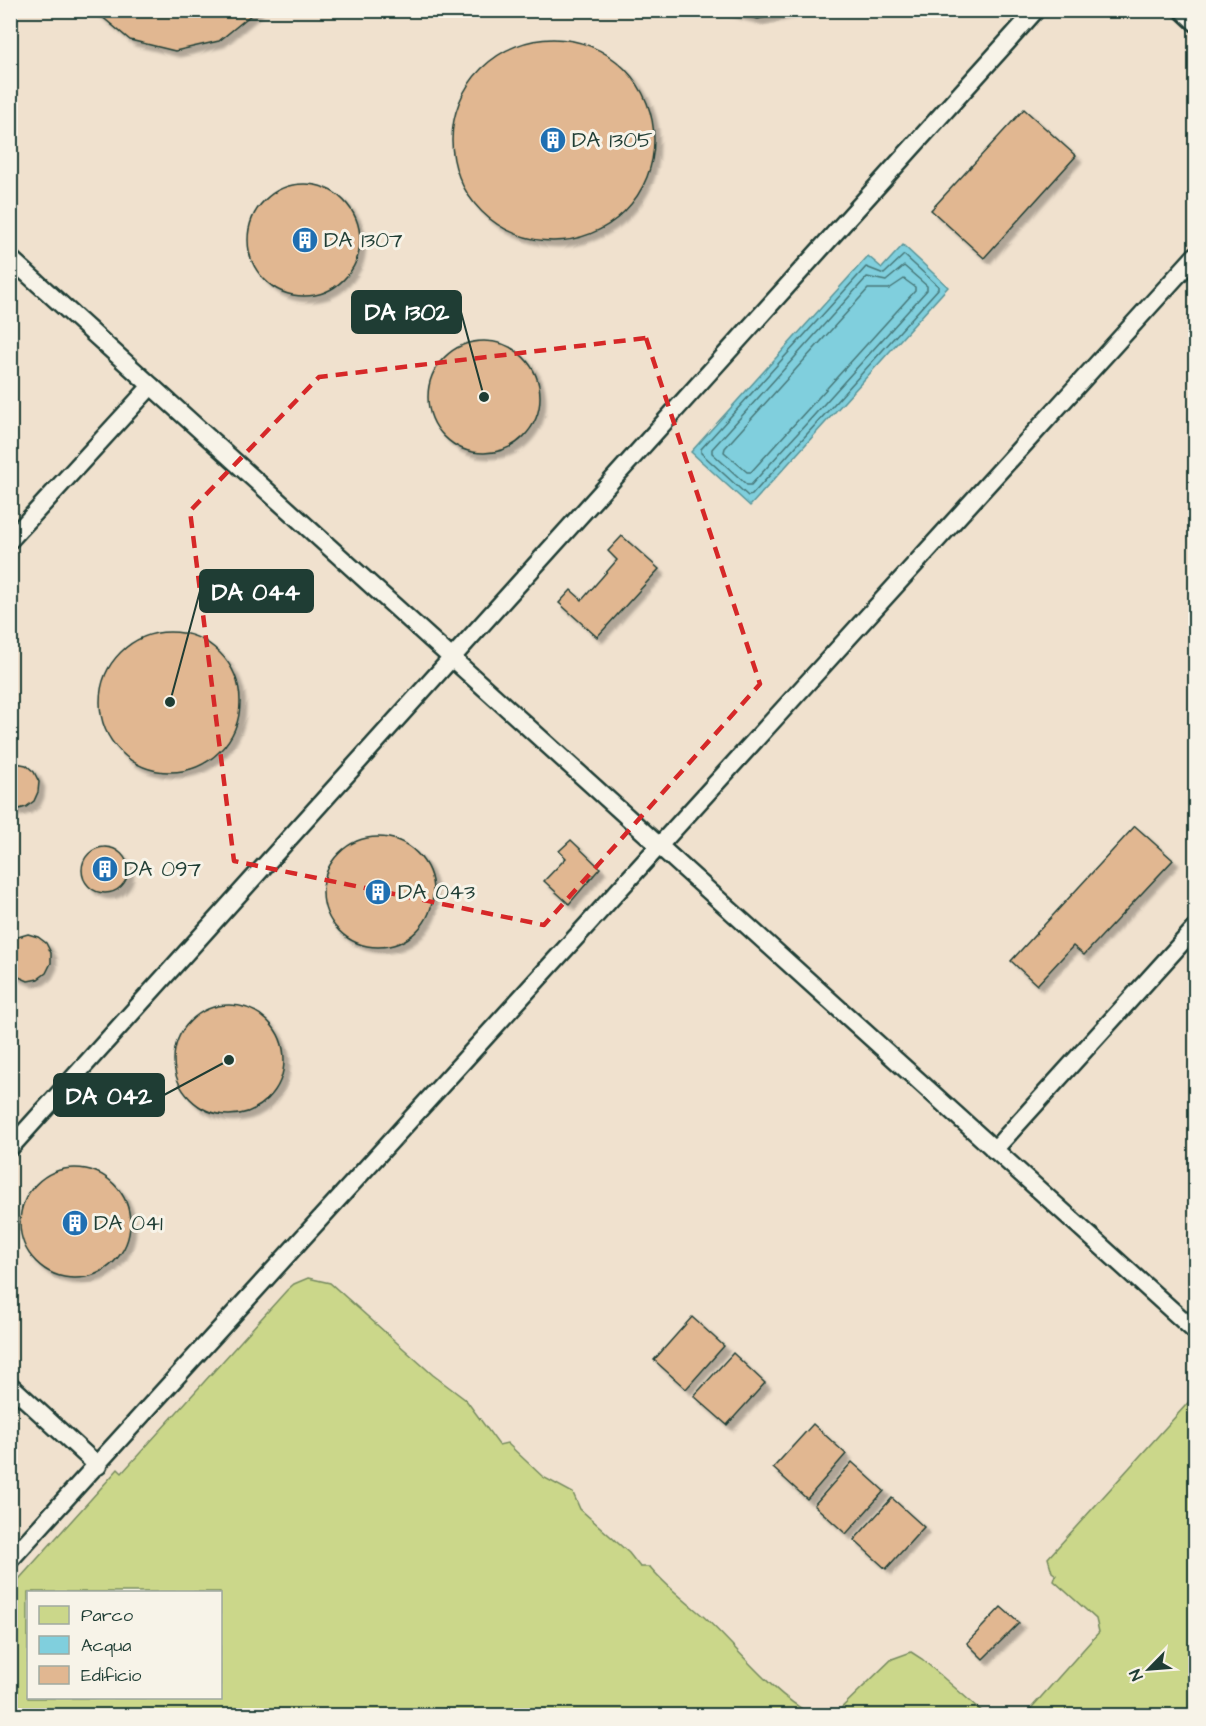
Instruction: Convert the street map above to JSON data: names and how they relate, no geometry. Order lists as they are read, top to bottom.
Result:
{
  "places": {
    "building": [
      "DA 1305",
      "DA 1307",
      "DA 097",
      "DA 043",
      "DA 041"
    ],
    "other": ["DA 1302", "DA 044", "DA 042"]
  },
  "legend": ["Parco", "Acqua", "Edificio"],
  "north": "bottom left"
}
